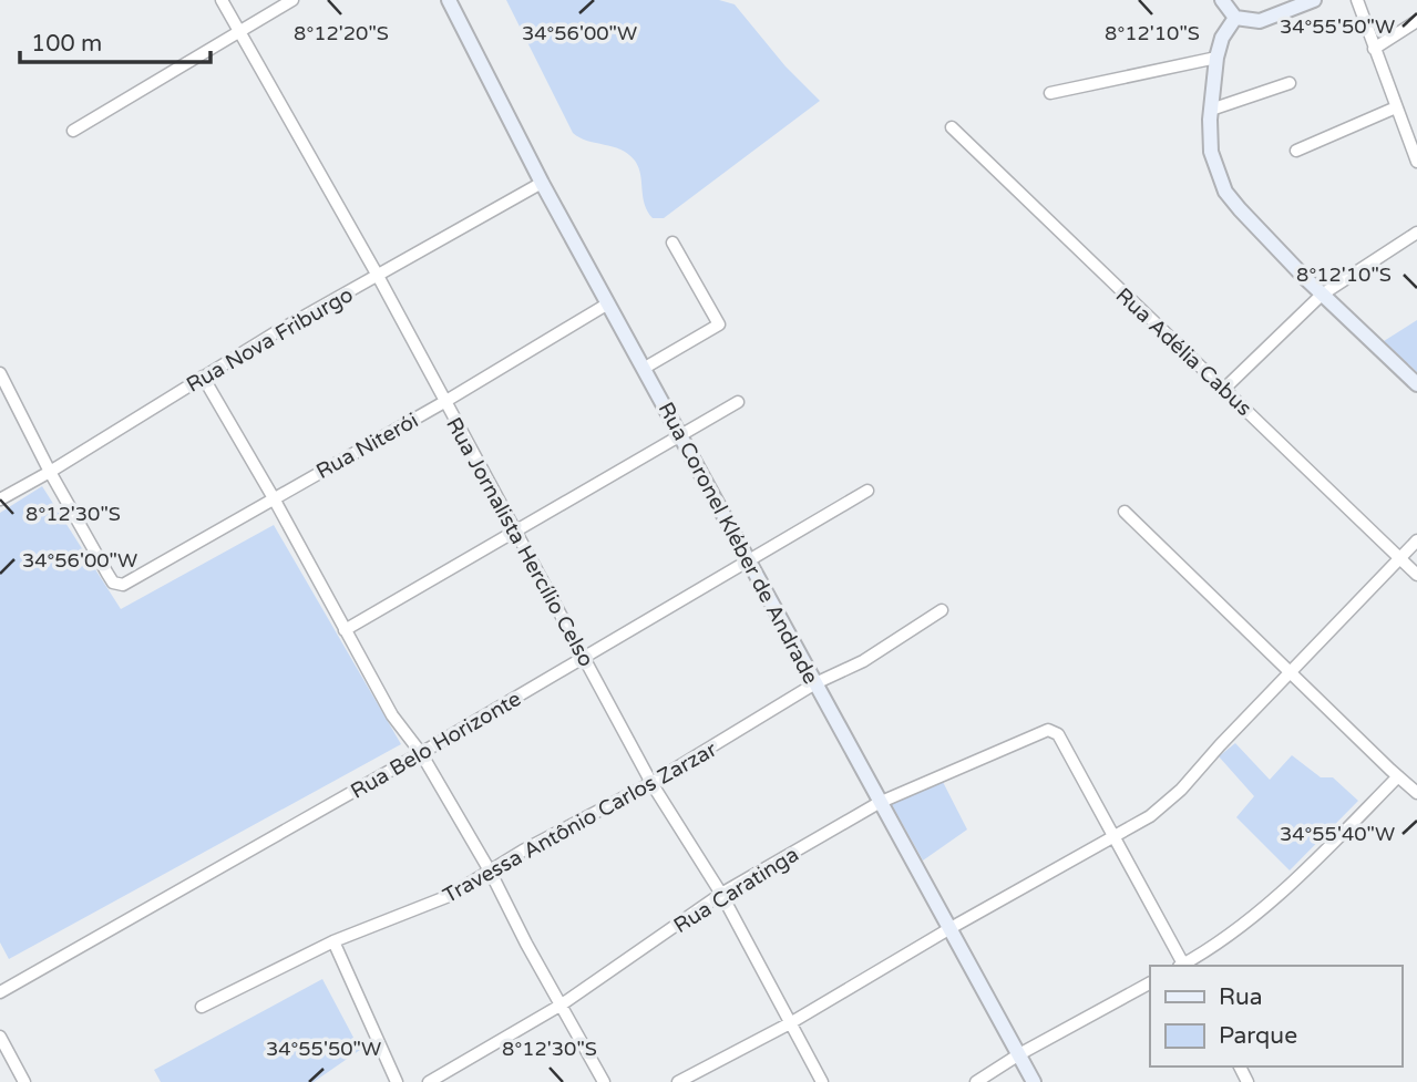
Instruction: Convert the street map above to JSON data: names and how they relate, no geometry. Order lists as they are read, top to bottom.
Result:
{
  "streets": {
    "main road": ["Rua Coronel Kléber de Andrade"],
    "street": [
      "Rua Nova Friburgo",
      "Rua Adélia Cabus",
      "Rua Niterói",
      "Rua Jornalista Hercílio Celso",
      "Rua Belo Horizonte",
      "Travessa Antônio Carlos Zarzar",
      "Rua Caratinga"
    ]
  },
  "crossings": [
    ["Rua Nova Friburgo", "Rua Niterói"],
    ["Rua Nova Friburgo", "Rua Jornalista Hercílio Celso"],
    ["Rua Nova Friburgo", "Rua Coronel Kléber de Andrade"],
    ["Rua Niterói", "Rua Jornalista Hercílio Celso"],
    ["Rua Niterói", "Rua Coronel Kléber de Andrade"],
    ["Rua Jornalista Hercílio Celso", "Rua Belo Horizonte"],
    ["Rua Jornalista Hercílio Celso", "Travessa Antônio Carlos Zarzar"],
    ["Rua Jornalista Hercílio Celso", "Rua Caratinga"],
    ["Rua Coronel Kléber de Andrade", "Rua Belo Horizonte"],
    ["Rua Coronel Kléber de Andrade", "Travessa Antônio Carlos Zarzar"],
    ["Rua Coronel Kléber de Andrade", "Rua Caratinga"]
  ],
  "legend": ["Rua", "Parque"],
  "scale_bar": "100 m",
  "coordinates": [
    "34°55'50\"W",
    "34°56'00\"W",
    "8°12'20\"S",
    "8°12'10\"S",
    "8°12'30\"S",
    "34°55'40\"W"
  ]
}
